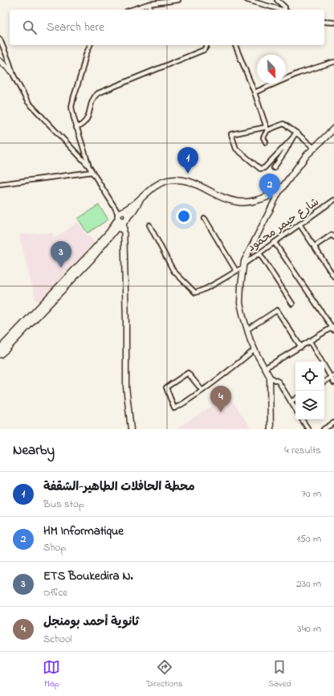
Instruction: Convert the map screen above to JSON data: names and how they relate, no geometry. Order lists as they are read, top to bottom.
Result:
{
  "streets": {
    "street": ["شارع حيمر محمود"]
  },
  "north": "bottom right",
  "page": {
    "search": "Search here",
    "pins": [
      "1",
      "2",
      "3",
      "4"
    ],
    "heading": ["Nearby", "4 results"],
    "list": [
      {
        "mark": "1",
        "name": "محطة الحافلات الطاهير-الشقفة",
        "note": "Bus stop",
        "value": "70 m"
      },
      {
        "mark": "2",
        "name": "HM Informatique",
        "note": "Shop",
        "value": "150 m"
      },
      {
        "mark": "3",
        "name": "ETS Boukedira N.",
        "note": "Office",
        "value": "230 m"
      },
      {
        "mark": "4",
        "name": "ثانوية أحمد بومنجل",
        "note": "School",
        "value": "340 m"
      }
    ],
    "nav": ["Map", "Directions", "Saved"]
  }
}
